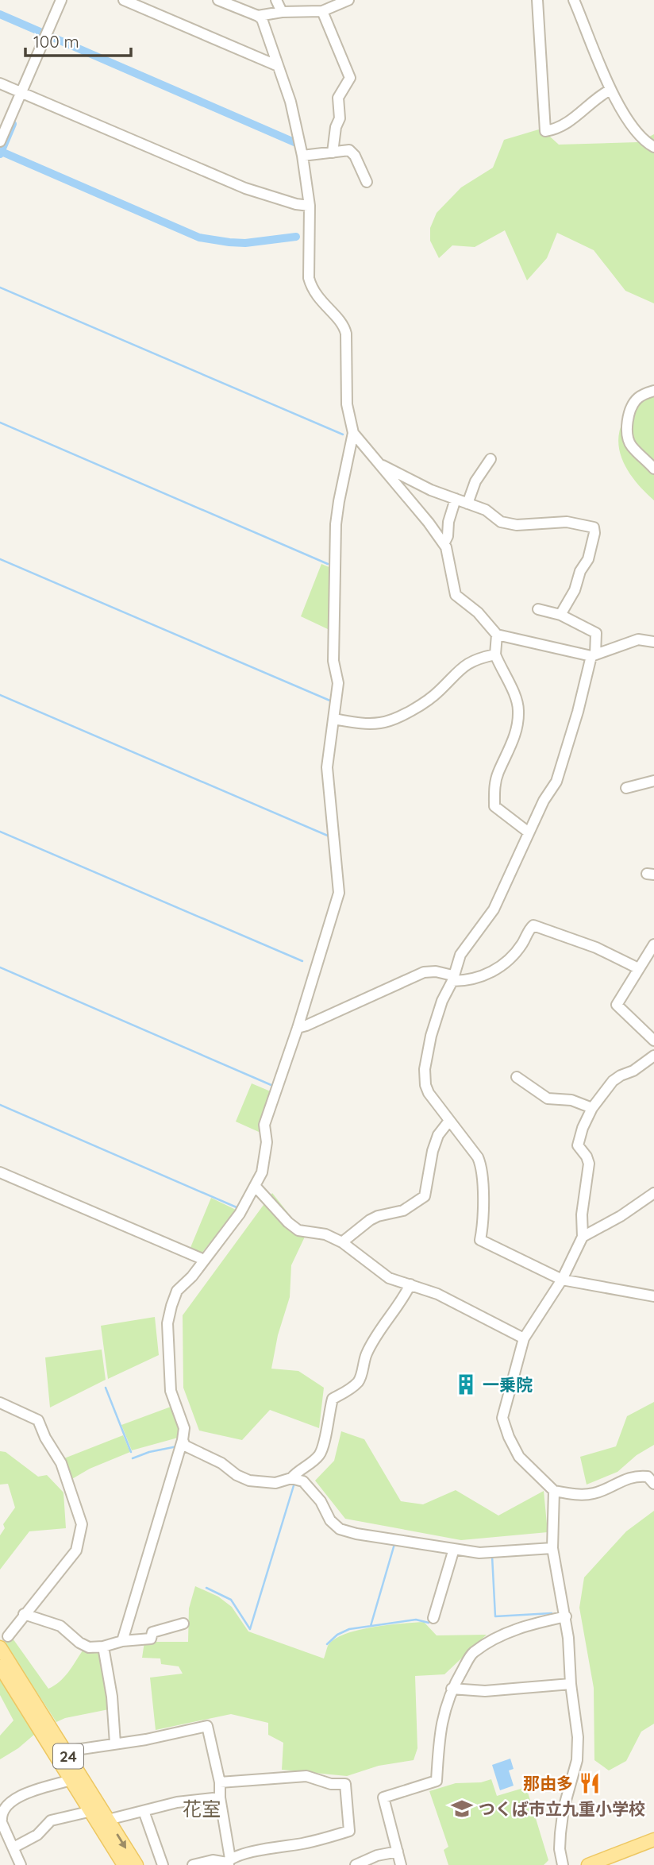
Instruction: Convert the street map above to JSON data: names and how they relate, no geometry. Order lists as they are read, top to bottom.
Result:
{
  "streets": {
    "main road": ["24"]
  },
  "districts": ["花室"],
  "places": {
    "building": ["一乗院"],
    "restaurant": ["那由多"],
    "school or university": ["つくば市立九重小学校"]
  },
  "scale_bar": "100 m"
}
